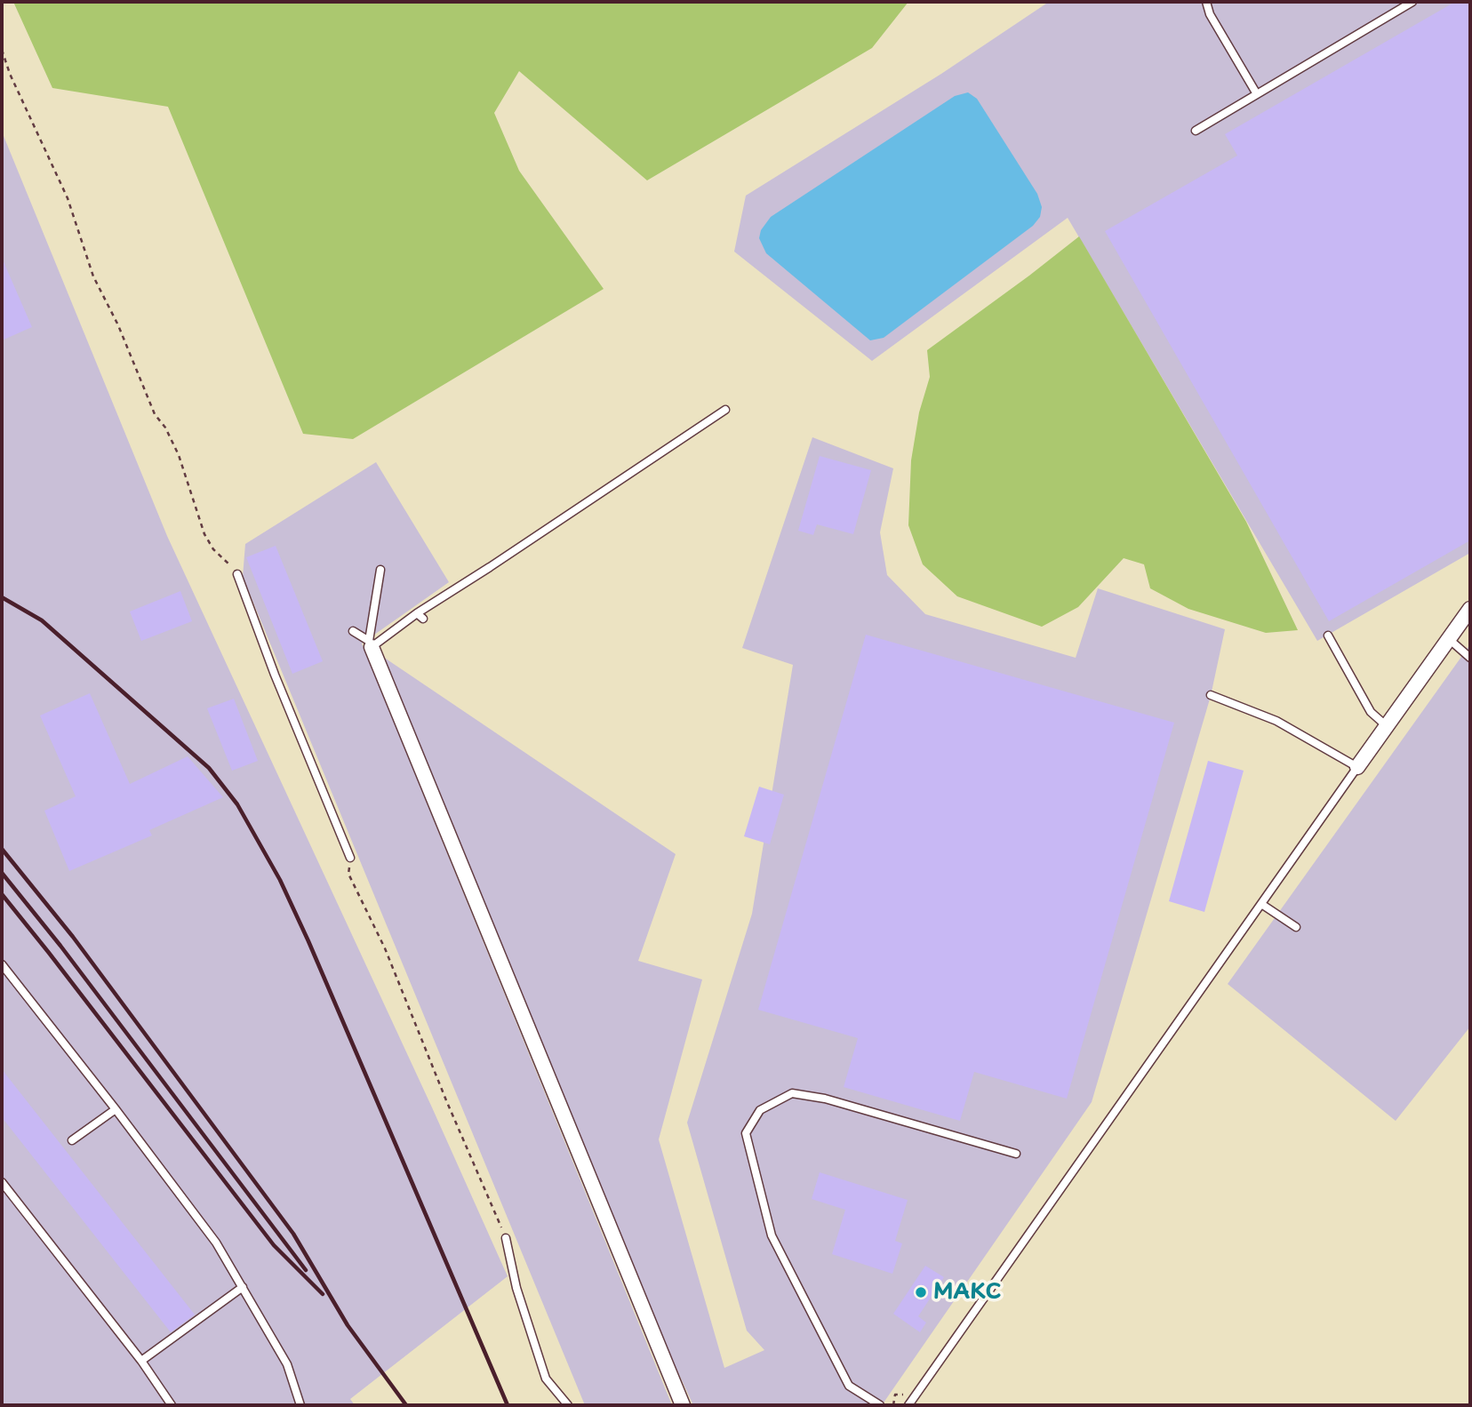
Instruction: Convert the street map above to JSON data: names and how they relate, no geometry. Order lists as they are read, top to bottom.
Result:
{
  "places": ["МАКС"]
}
